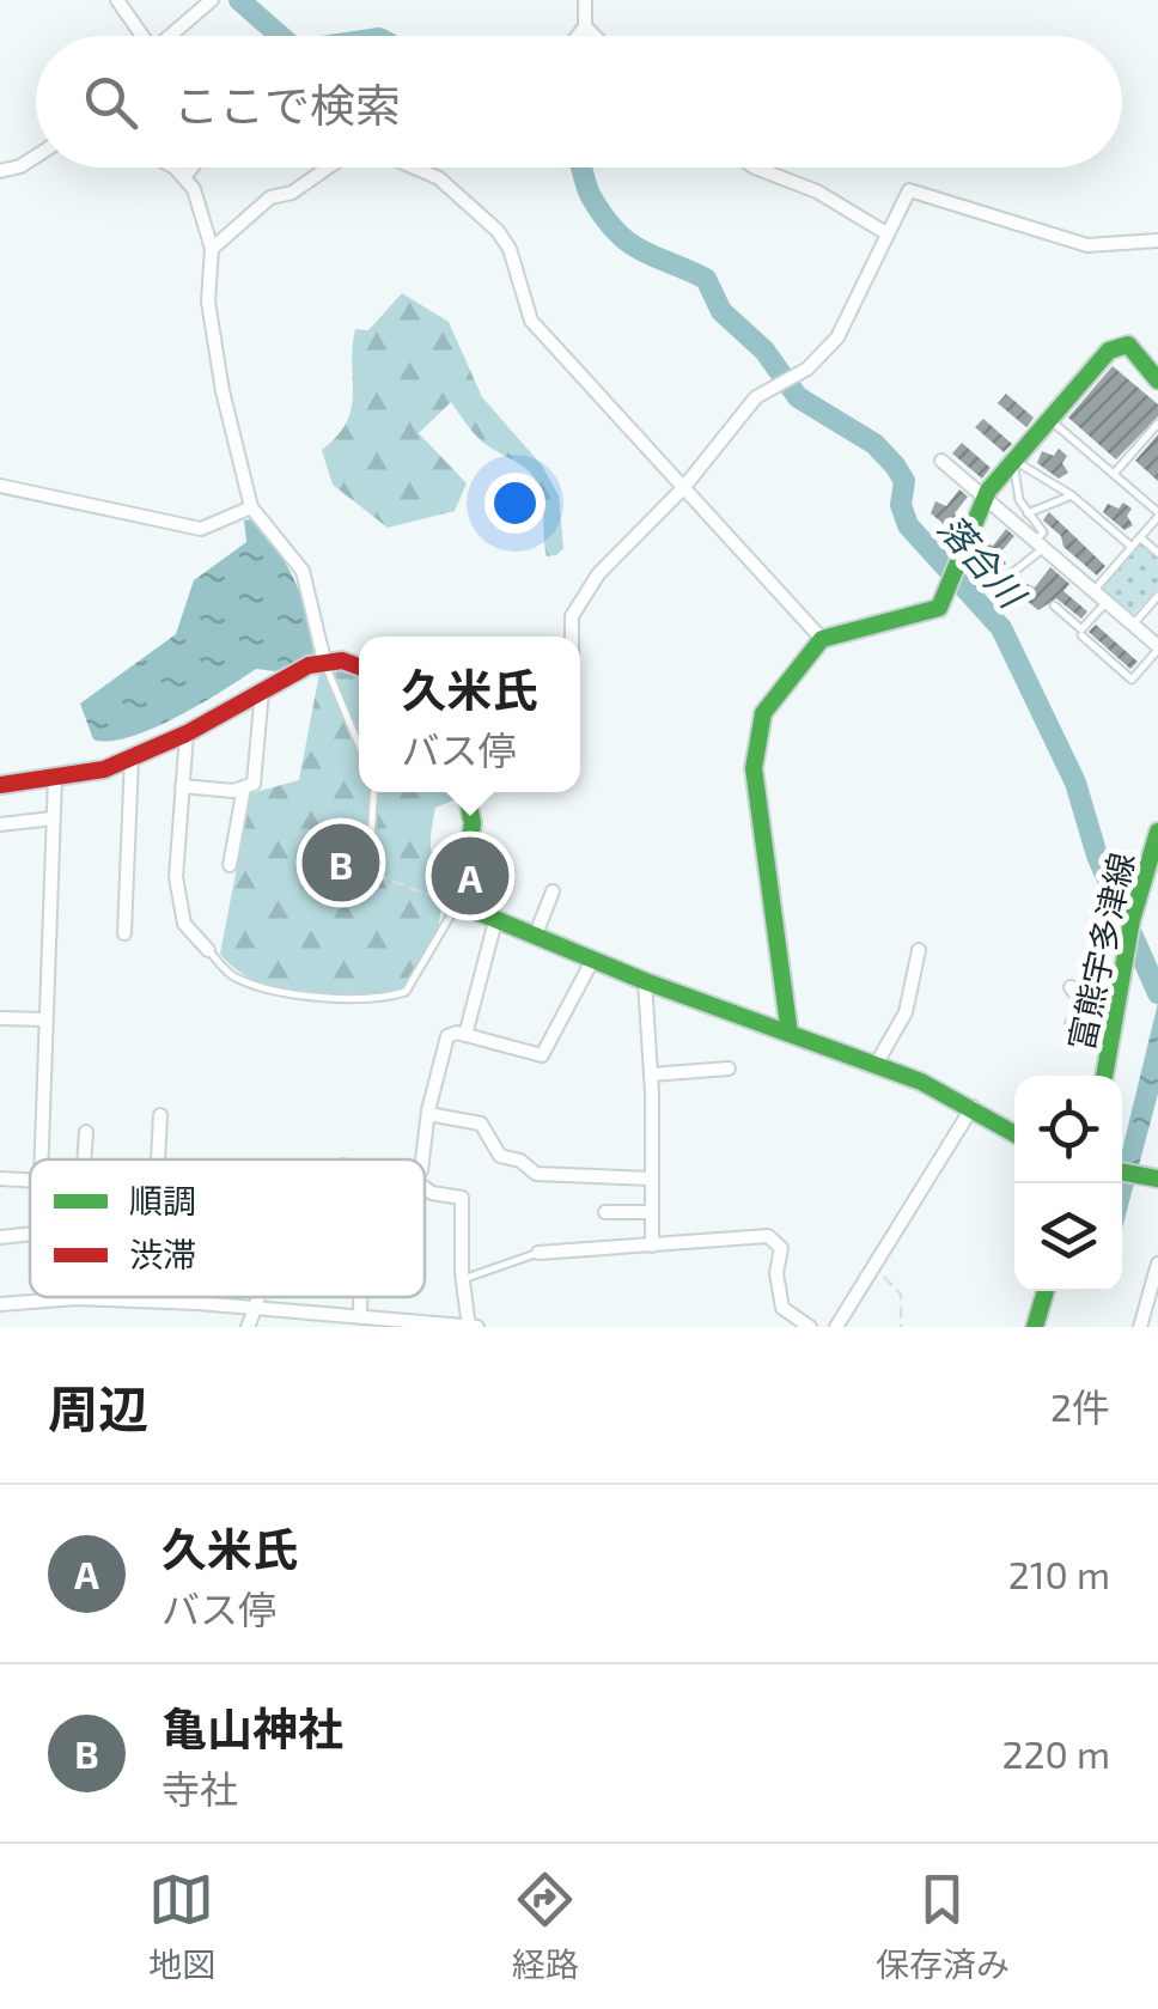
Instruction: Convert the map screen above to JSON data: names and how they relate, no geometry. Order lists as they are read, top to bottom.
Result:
{
  "streets": {
    "street": ["富熊宇多津線"]
  },
  "water": ["落合川"],
  "legend": ["順調", "渋滞"],
  "page": {
    "search": "ここで検索",
    "popup": ["久米氏", "バス停"],
    "pins": ["B", "A"],
    "heading": ["周辺", "2件"],
    "list": [
      {
        "mark": "A",
        "name": "久米氏",
        "note": "バス停",
        "value": "210 m"
      },
      {
        "mark": "B",
        "name": "亀山神社",
        "note": "寺社",
        "value": "220 m"
      }
    ],
    "nav": ["地図", "経路", "保存済み"]
  }
}
